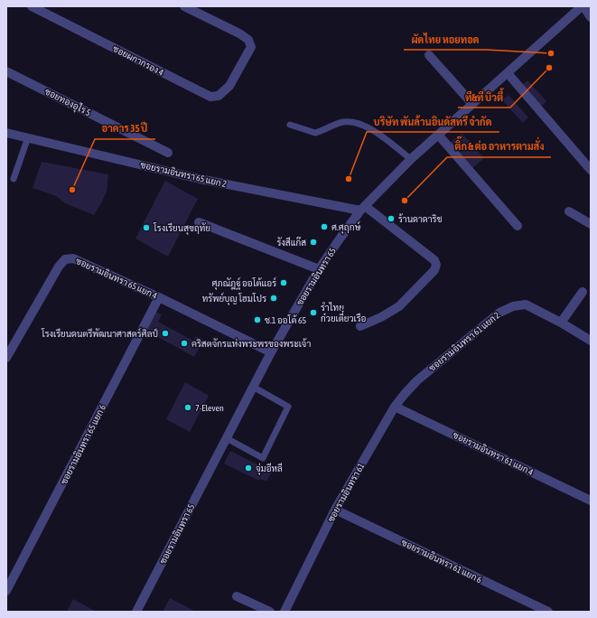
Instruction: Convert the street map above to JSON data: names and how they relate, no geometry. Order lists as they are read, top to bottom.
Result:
{
  "streets": {
    "street": [
      "ซอยผกากรอง 4",
      "ซอยทองอุไร 5",
      "ซอยรามอินทรา 65 แยก 2",
      "ซอยรามอินทรา 65",
      "ซอยรามอินทรา 65 แยก 4",
      "ซอยรามอินทรา 61 แยก 2",
      "ซอยรามอินทรา 65 แยก 6",
      "ซอยรามอินทรา 61 แยก 4",
      "ซอยรามอินทรา 61",
      "ซอยรามอินทรา 61 แยก 6"
    ]
  },
  "crossings": [
    ["ซอยรามอินทรา 65 แยก 2", "ซอยรามอินทรา 65"],
    ["ซอยรามอินทรา 65", "ซอยรามอินทรา 65 แยก 4"],
    ["ซอยรามอินทรา 65 แยก 4", "ซอยรามอินทรา 65 แยก 6"],
    ["ซอยรามอินทรา 61 แยก 2", "ซอยรามอินทรา 61"],
    ["ซอยรามอินทรา 61 แยก 4", "ซอยรามอินทรา 61"],
    ["ซอยรามอินทรา 61", "ซอยรามอินทรา 61 แยก 6"]
  ],
  "places": [
    "ผัดไทย หอยทอด",
    "ที&ที บิวตี้",
    "บริษัท พันล้านอินดัสทรี จำกัด",
    "อาคาร 35 ปี",
    "ติ๊ก & ต่อ อาหารตามสั่ง",
    "ร้านดาดาริช",
    "ศ.ศุฤกษ์",
    "โรงเรียนสุขฤทัย",
    "รังสีแก๊ส",
    "ศุภณัฎฐ์ ออโต้แอร์",
    "ทรัพย์บุญ โฮมโปร",
    "รำไทย ก๋วยเตี๋ยวเรือ",
    "ช.1 ออโต้ 65",
    "โรงเรียนดนตรีพัฒนาศาสตร์ศิลป์",
    "คริสตจักรแห่งพระพรของพระเจ้า",
    "7-Eleven",
    "จุ่มอีหลี"
  ]
}
